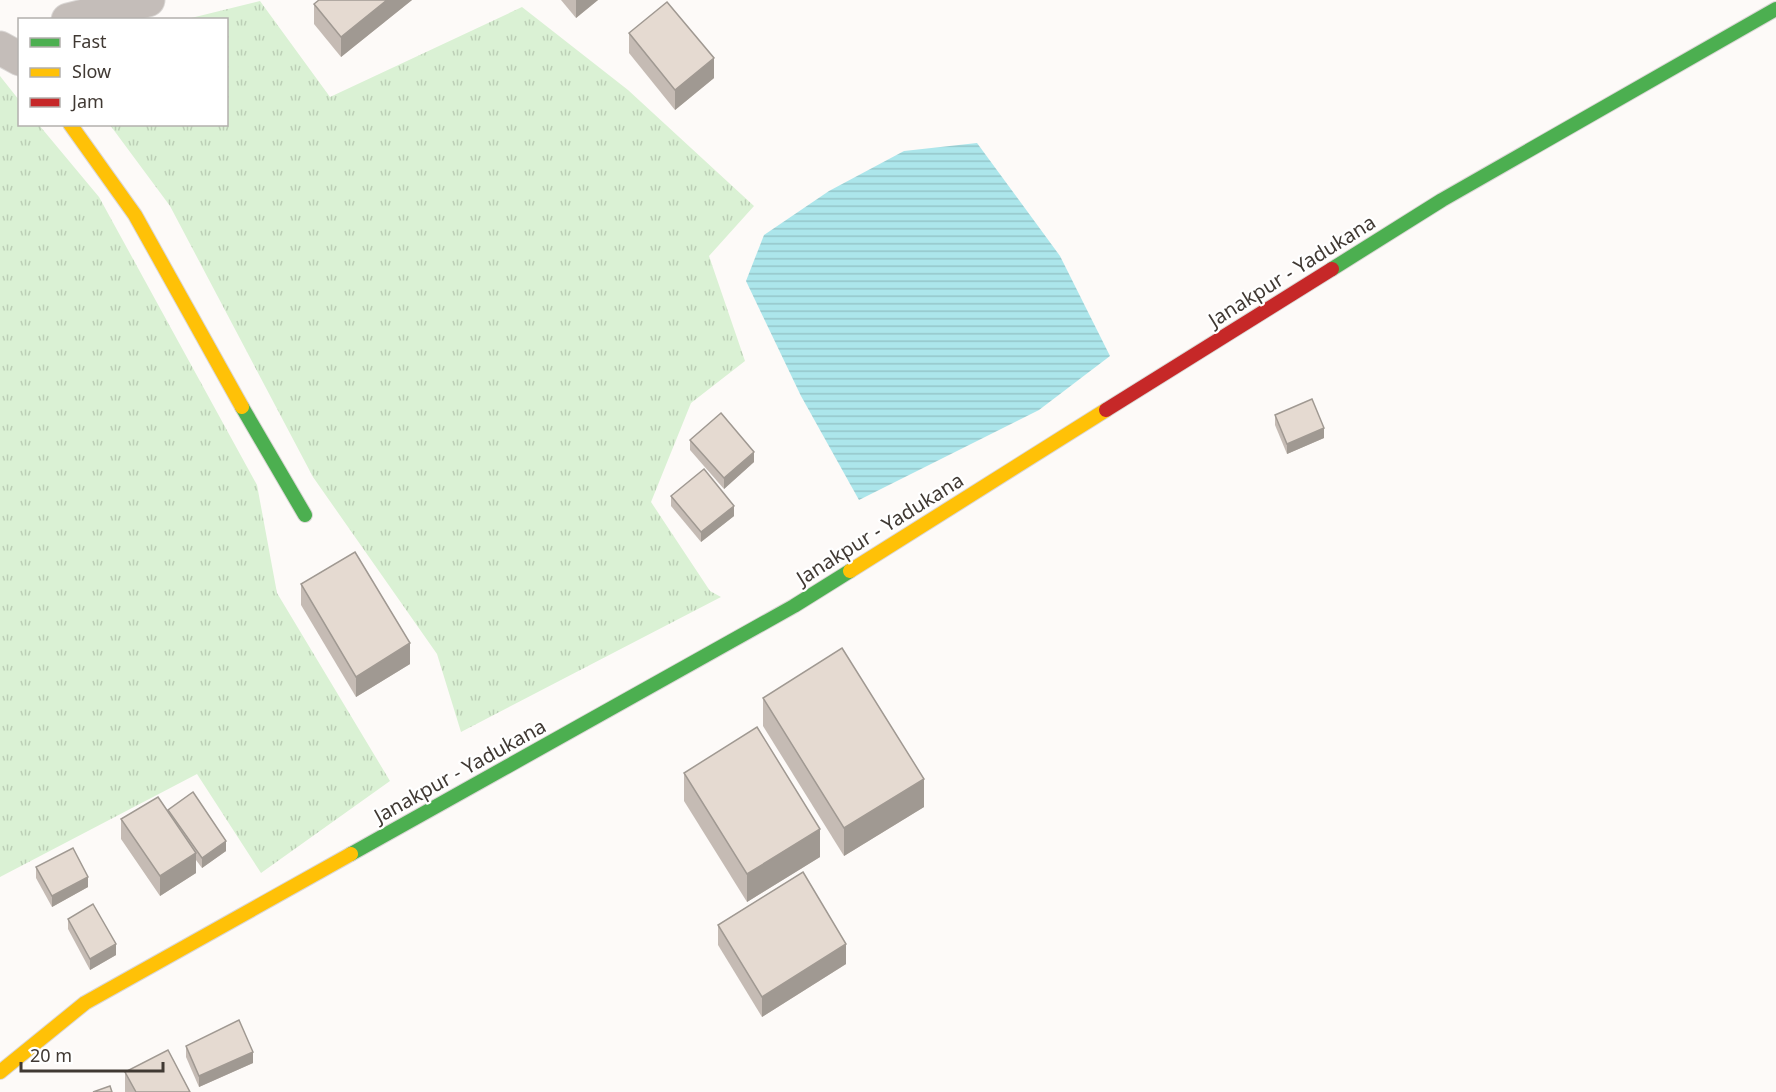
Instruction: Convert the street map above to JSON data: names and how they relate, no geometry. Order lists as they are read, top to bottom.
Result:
{
  "streets": {
    "street": ["Janakpur - Yadukana"]
  },
  "legend": ["Fast", "Slow", "Jam"],
  "scale_bar": "20 m"
}
